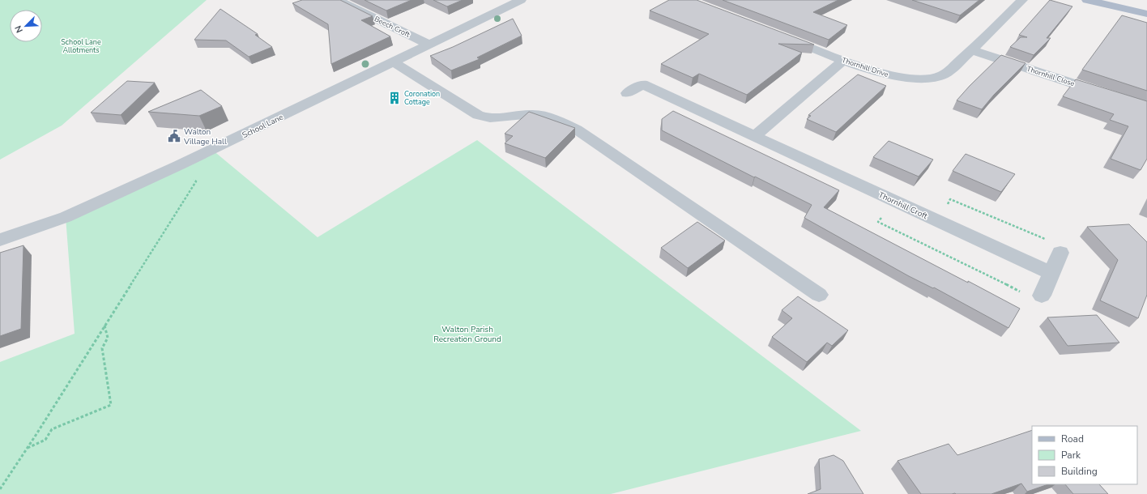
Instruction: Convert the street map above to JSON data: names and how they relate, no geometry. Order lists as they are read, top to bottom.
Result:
{
  "streets": {
    "street": [
      "Beech Croft",
      "Thornhill Drive",
      "Thornhill Close",
      "School Lane",
      "Thornhill Croft"
    ]
  },
  "crossings": [
    ["Beech Croft", "School Lane"],
    ["Thornhill Drive", "Thornhill Close"]
  ],
  "parks": ["School Lane Allotments", "Walton Parish Recreation Ground"],
  "places": {
    "building": ["Coronation Cottage"],
    "public building": ["Walton Village Hall"]
  },
  "legend": ["Road", "Park", "Building"],
  "north": "bottom left"
}
